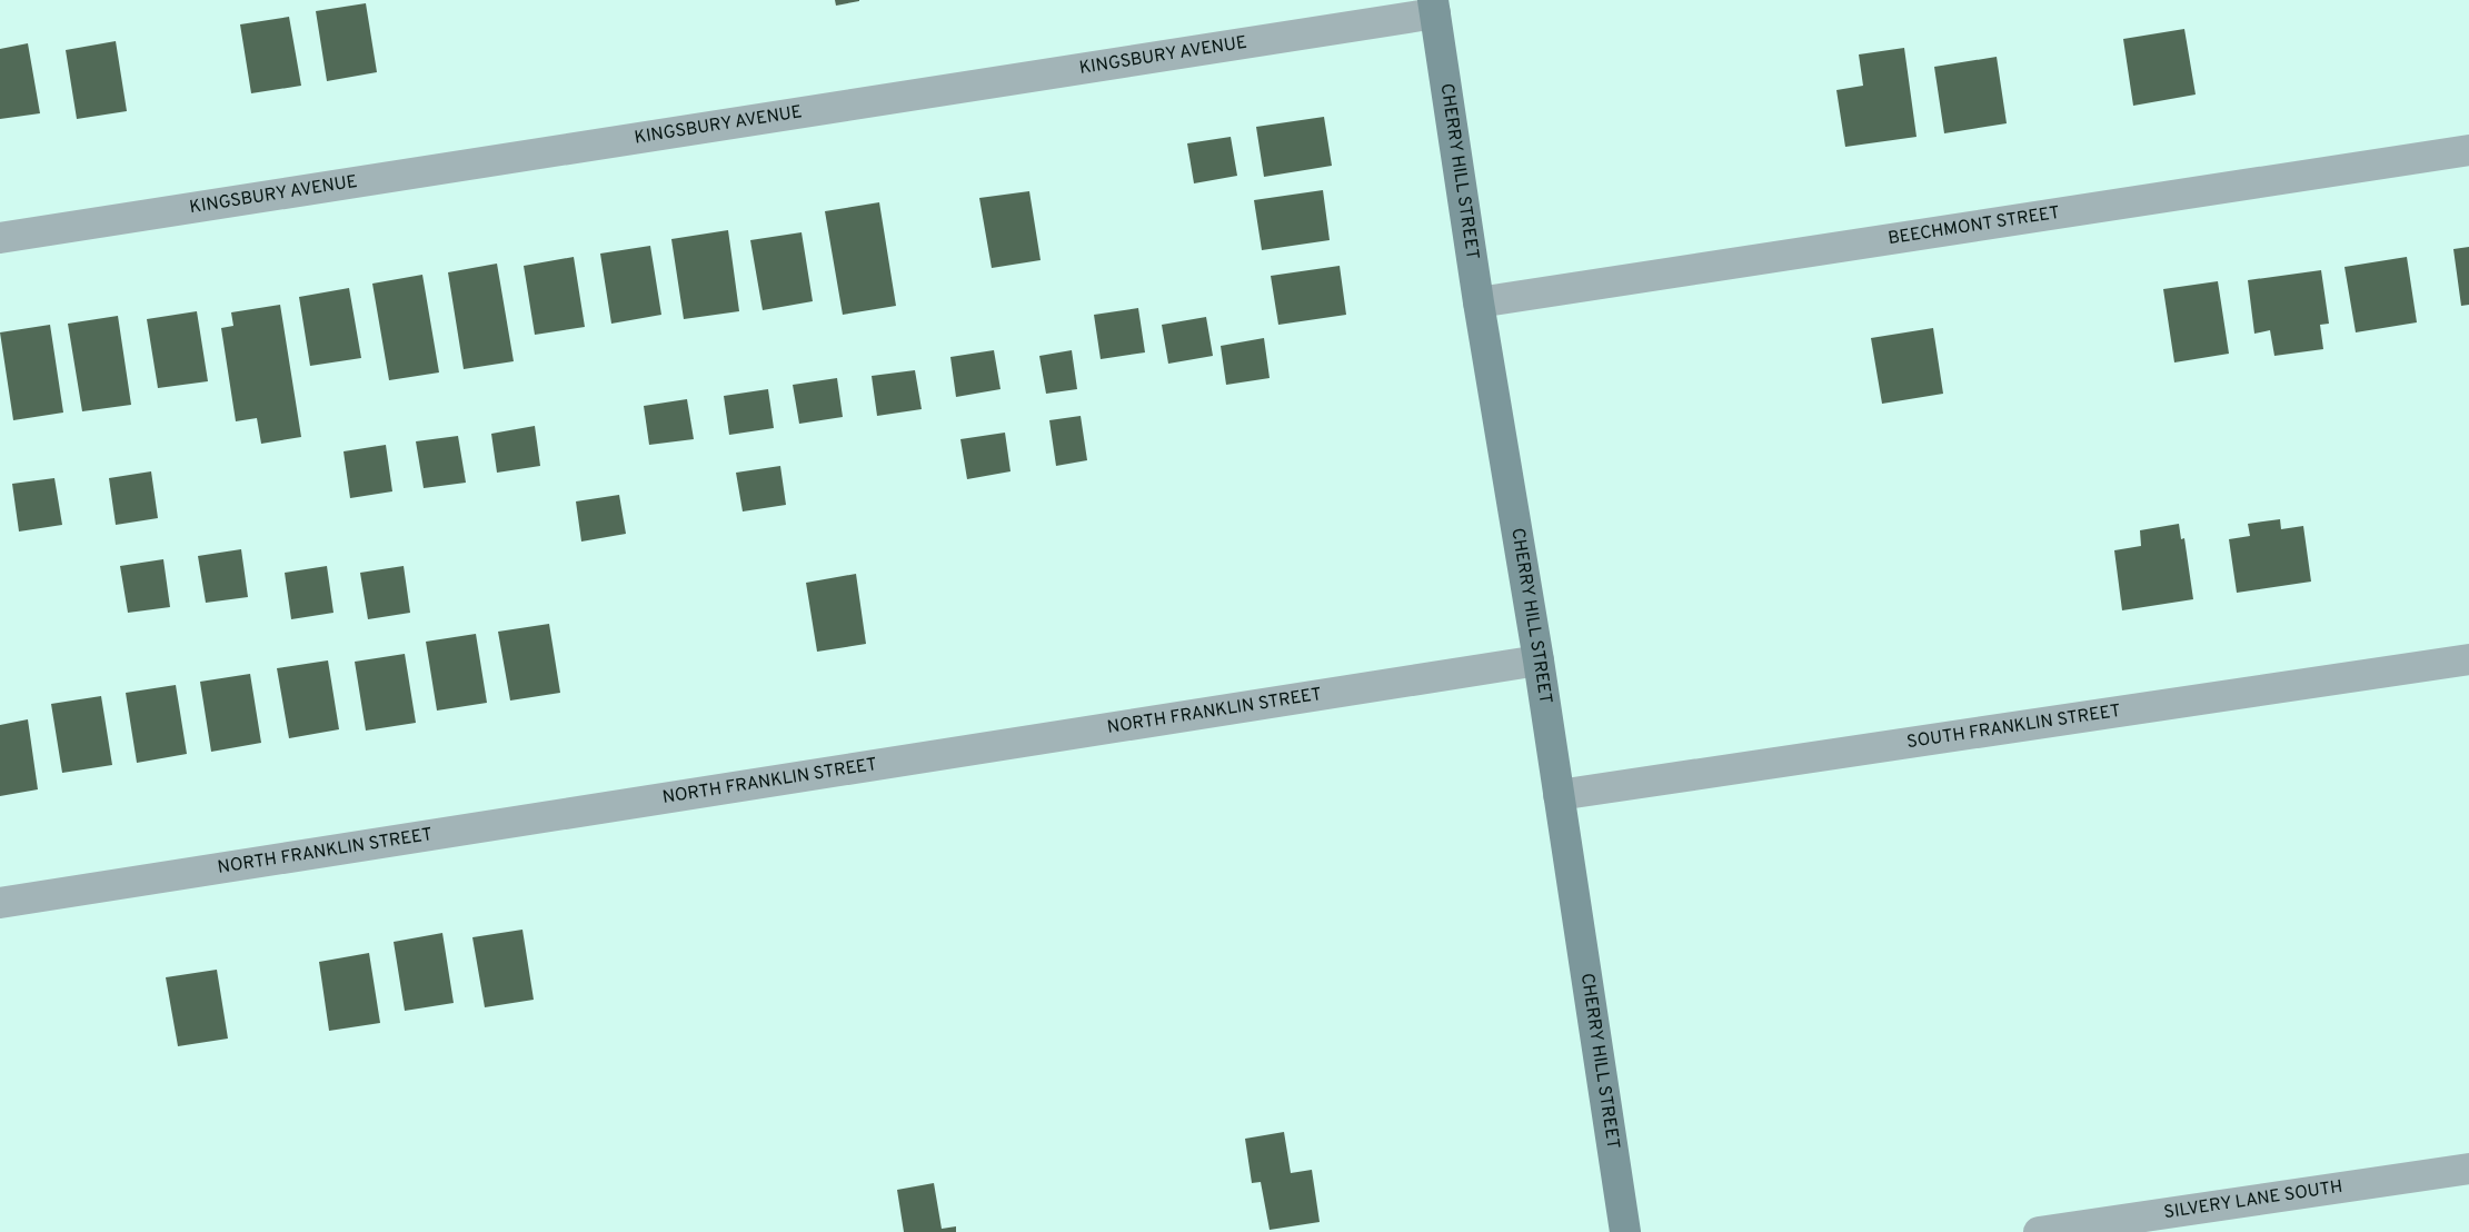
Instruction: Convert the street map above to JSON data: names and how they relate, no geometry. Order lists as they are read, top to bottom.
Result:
{
  "streets": {
    "main road": ["CHERRY HILL STREET"],
    "street": [
      "KINGSBURY AVENUE",
      "BEECHMONT STREET",
      "NORTH FRANKLIN STREET",
      "SOUTH FRANKLIN STREET",
      "SILVERY LANE SOUTH"
    ]
  },
  "crossings": [
    ["KINGSBURY AVENUE", "CHERRY HILL STREET"],
    ["CHERRY HILL STREET", "BEECHMONT STREET"],
    ["CHERRY HILL STREET", "NORTH FRANKLIN STREET"],
    ["CHERRY HILL STREET", "SOUTH FRANKLIN STREET"]
  ]
}
